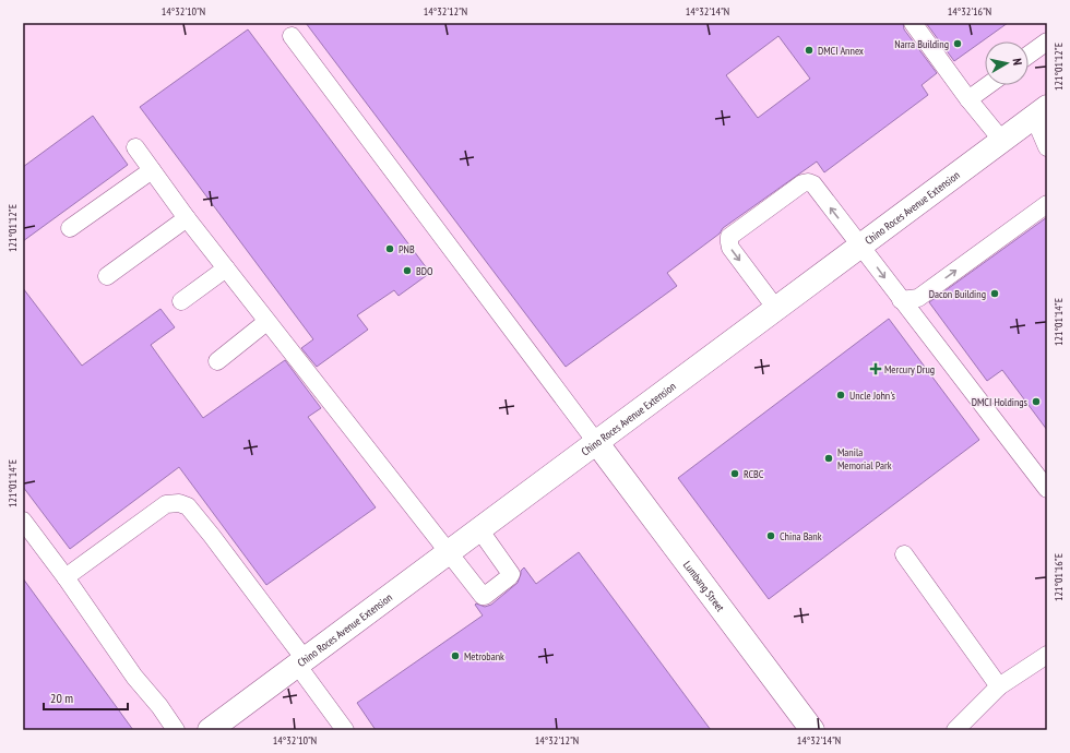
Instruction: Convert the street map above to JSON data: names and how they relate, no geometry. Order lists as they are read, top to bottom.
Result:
{
  "streets": {
    "main road": ["Chino Roces Avenue Extension", "Lumbang Street"]
  },
  "crossings": [
    ["Chino Roces Avenue Extension", "Lumbang Street"]
  ],
  "places": {
    "other": [
      "Narra Building",
      "DMCI Annex",
      "PNB",
      "BDO",
      "Dacon Building",
      "Uncle John's",
      "DMCI Holdings",
      "Manila Memorial Park",
      "RCBC",
      "China Bank",
      "Metrobank"
    ],
    "health": ["Mercury Drug"]
  },
  "scale_bar": "20 m",
  "north": "right",
  "coordinates": [
    "14°32'10\"N",
    "14°32'12\"N",
    "14°32'14\"N",
    "14°32'16\"N",
    "121°01'12\"E",
    "121°01'14\"E",
    "121°01'16\"E"
  ]
}
